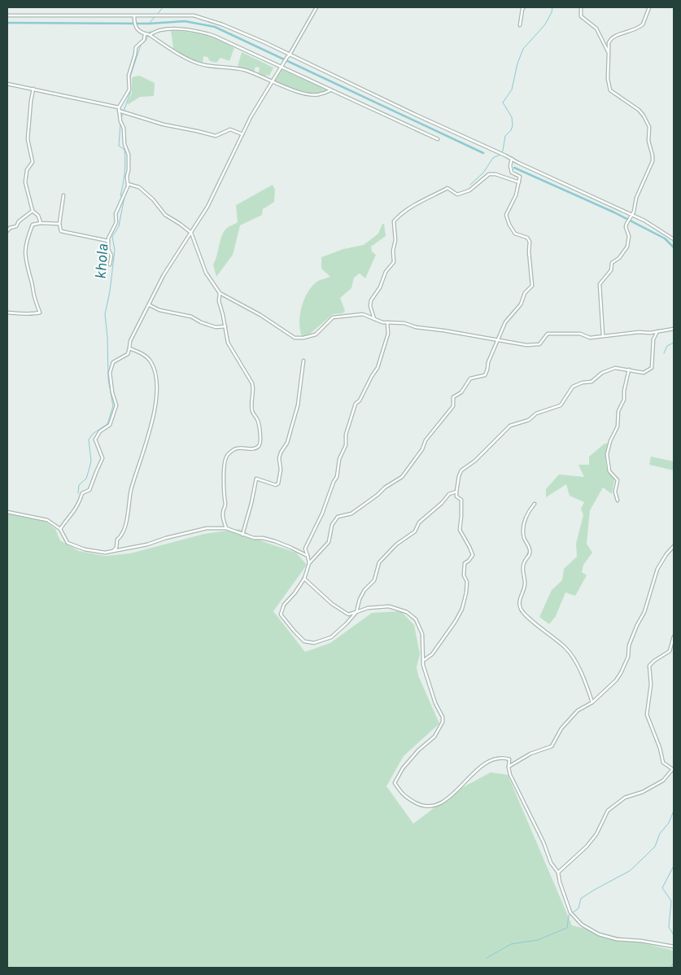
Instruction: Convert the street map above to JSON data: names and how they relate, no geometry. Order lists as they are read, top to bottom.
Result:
{
  "water": ["khola"]
}
